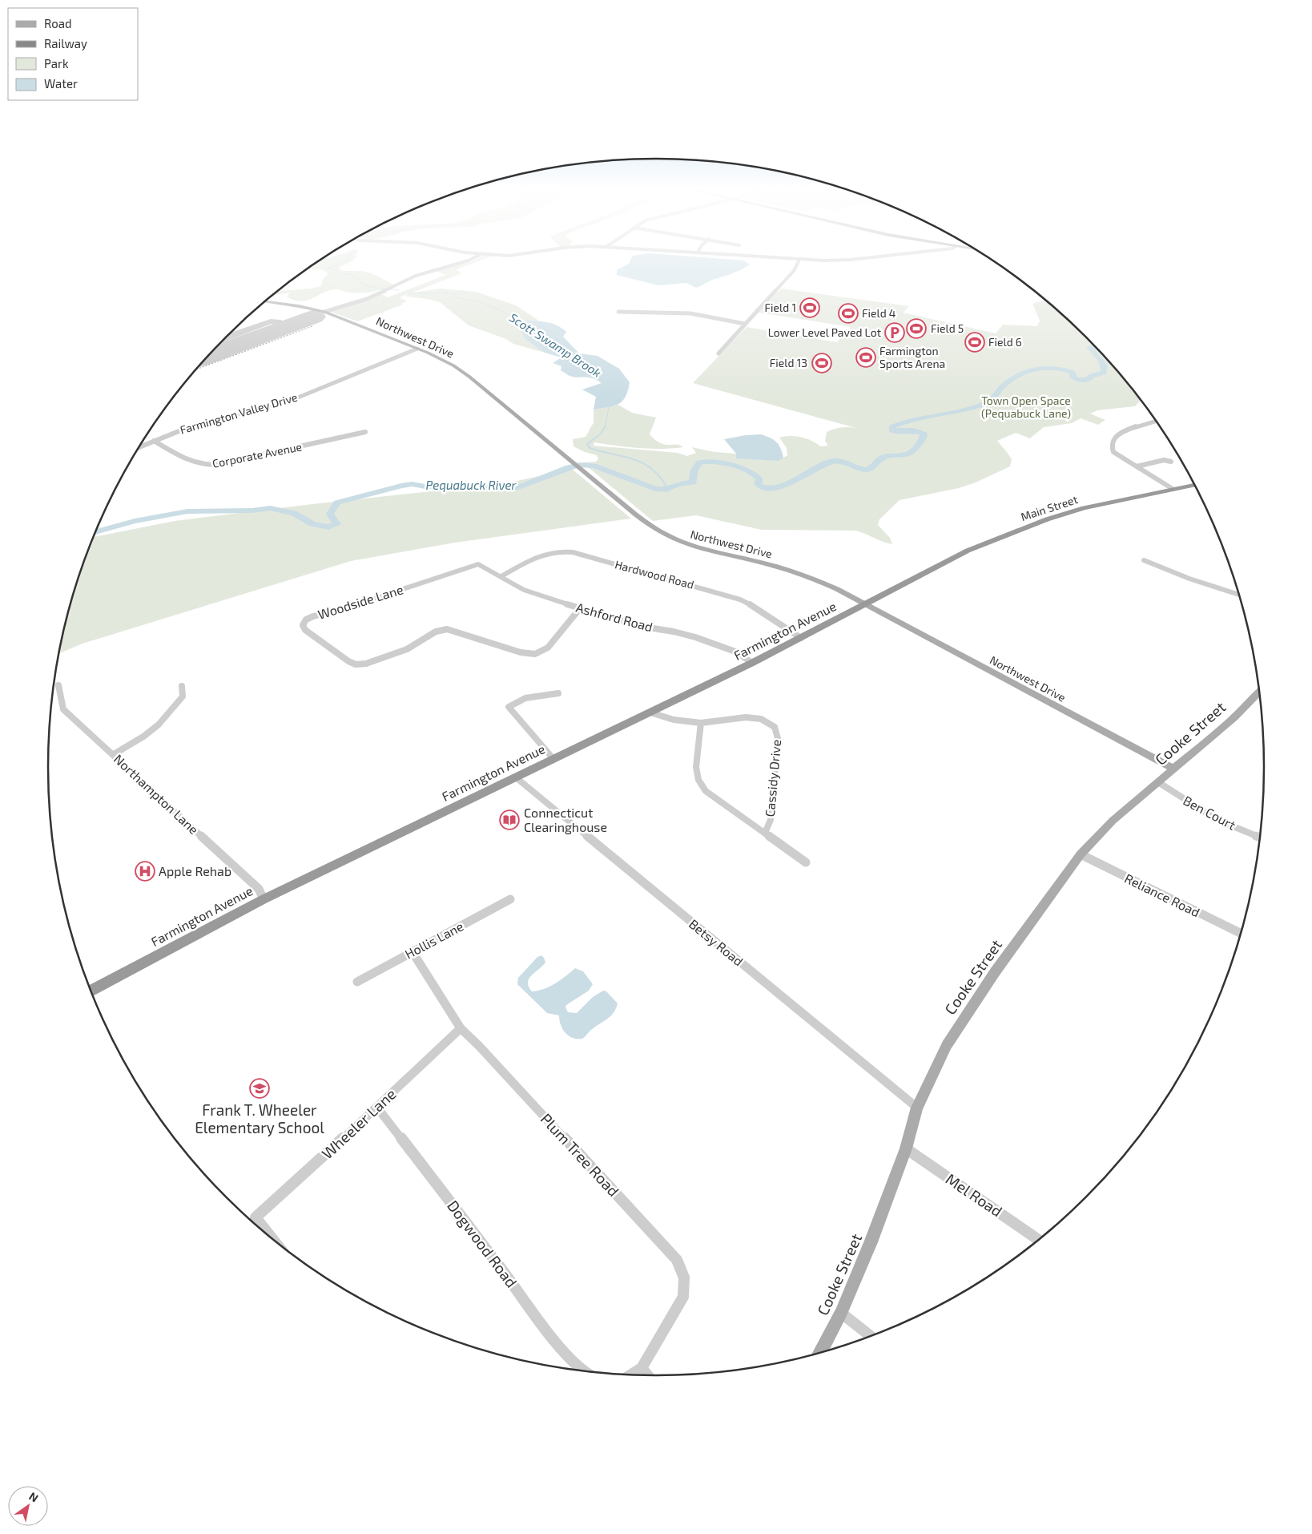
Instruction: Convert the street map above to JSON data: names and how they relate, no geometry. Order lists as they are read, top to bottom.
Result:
{
  "streets": {
    "highway": ["Main Street", "Farmington Avenue"],
    "main road": ["Northwest Drive", "Cooke Street"],
    "street": [
      "Farmington Valley Drive",
      "Corporate Avenue",
      "Hardwood Road",
      "Woodside Lane",
      "Ashford Road",
      "Cassidy Drive",
      "Northampton Lane",
      "Ben Court",
      "Reliance Road",
      "Hollis Lane",
      "Betsy Road",
      "Wheeler Lane",
      "Plum Tree Road",
      "Mel Road",
      "Dogwood Road"
    ]
  },
  "crossings": [
    ["Northwest Drive", "Farmington Valley Drive"],
    ["Northwest Drive", "Farmington Avenue"],
    ["Northwest Drive", "Cooke Street"],
    ["Farmington Valley Drive", "Corporate Avenue"],
    ["Main Street", "Farmington Avenue"],
    ["Hardwood Road", "Ashford Road"],
    ["Hardwood Road", "Farmington Avenue"],
    ["Woodside Lane", "Ashford Road"],
    ["Ashford Road", "Farmington Avenue"],
    ["Farmington Avenue", "Cassidy Drive"],
    ["Farmington Avenue", "Northampton Lane"],
    ["Farmington Avenue", "Betsy Road"],
    ["Cooke Street", "Ben Court"],
    ["Cooke Street", "Reliance Road"],
    ["Cooke Street", "Betsy Road"],
    ["Cooke Street", "Mel Road"],
    ["Hollis Lane", "Plum Tree Road"],
    ["Wheeler Lane", "Plum Tree Road"],
    ["Wheeler Lane", "Dogwood Road"]
  ],
  "water": ["Scott Swamp Brook", "Pequabuck River"],
  "parks": ["Town Open Space (Pequabuck Lane)"],
  "places": {
    "sports": [
      "Field 1",
      "Field 4",
      "Field 5",
      "Field 6",
      "Farmington Sports Arena",
      "Field 13"
    ],
    "parking": ["Lower Level Paved Lot"],
    "library": ["Connecticut Clearinghouse"],
    "hospital": ["Apple Rehab"],
    "school or university": ["Frank T. Wheeler Elementary School"]
  },
  "legend": [
    "Road",
    "Railway",
    "Park",
    "Water"
  ],
  "north": "top right"
}
